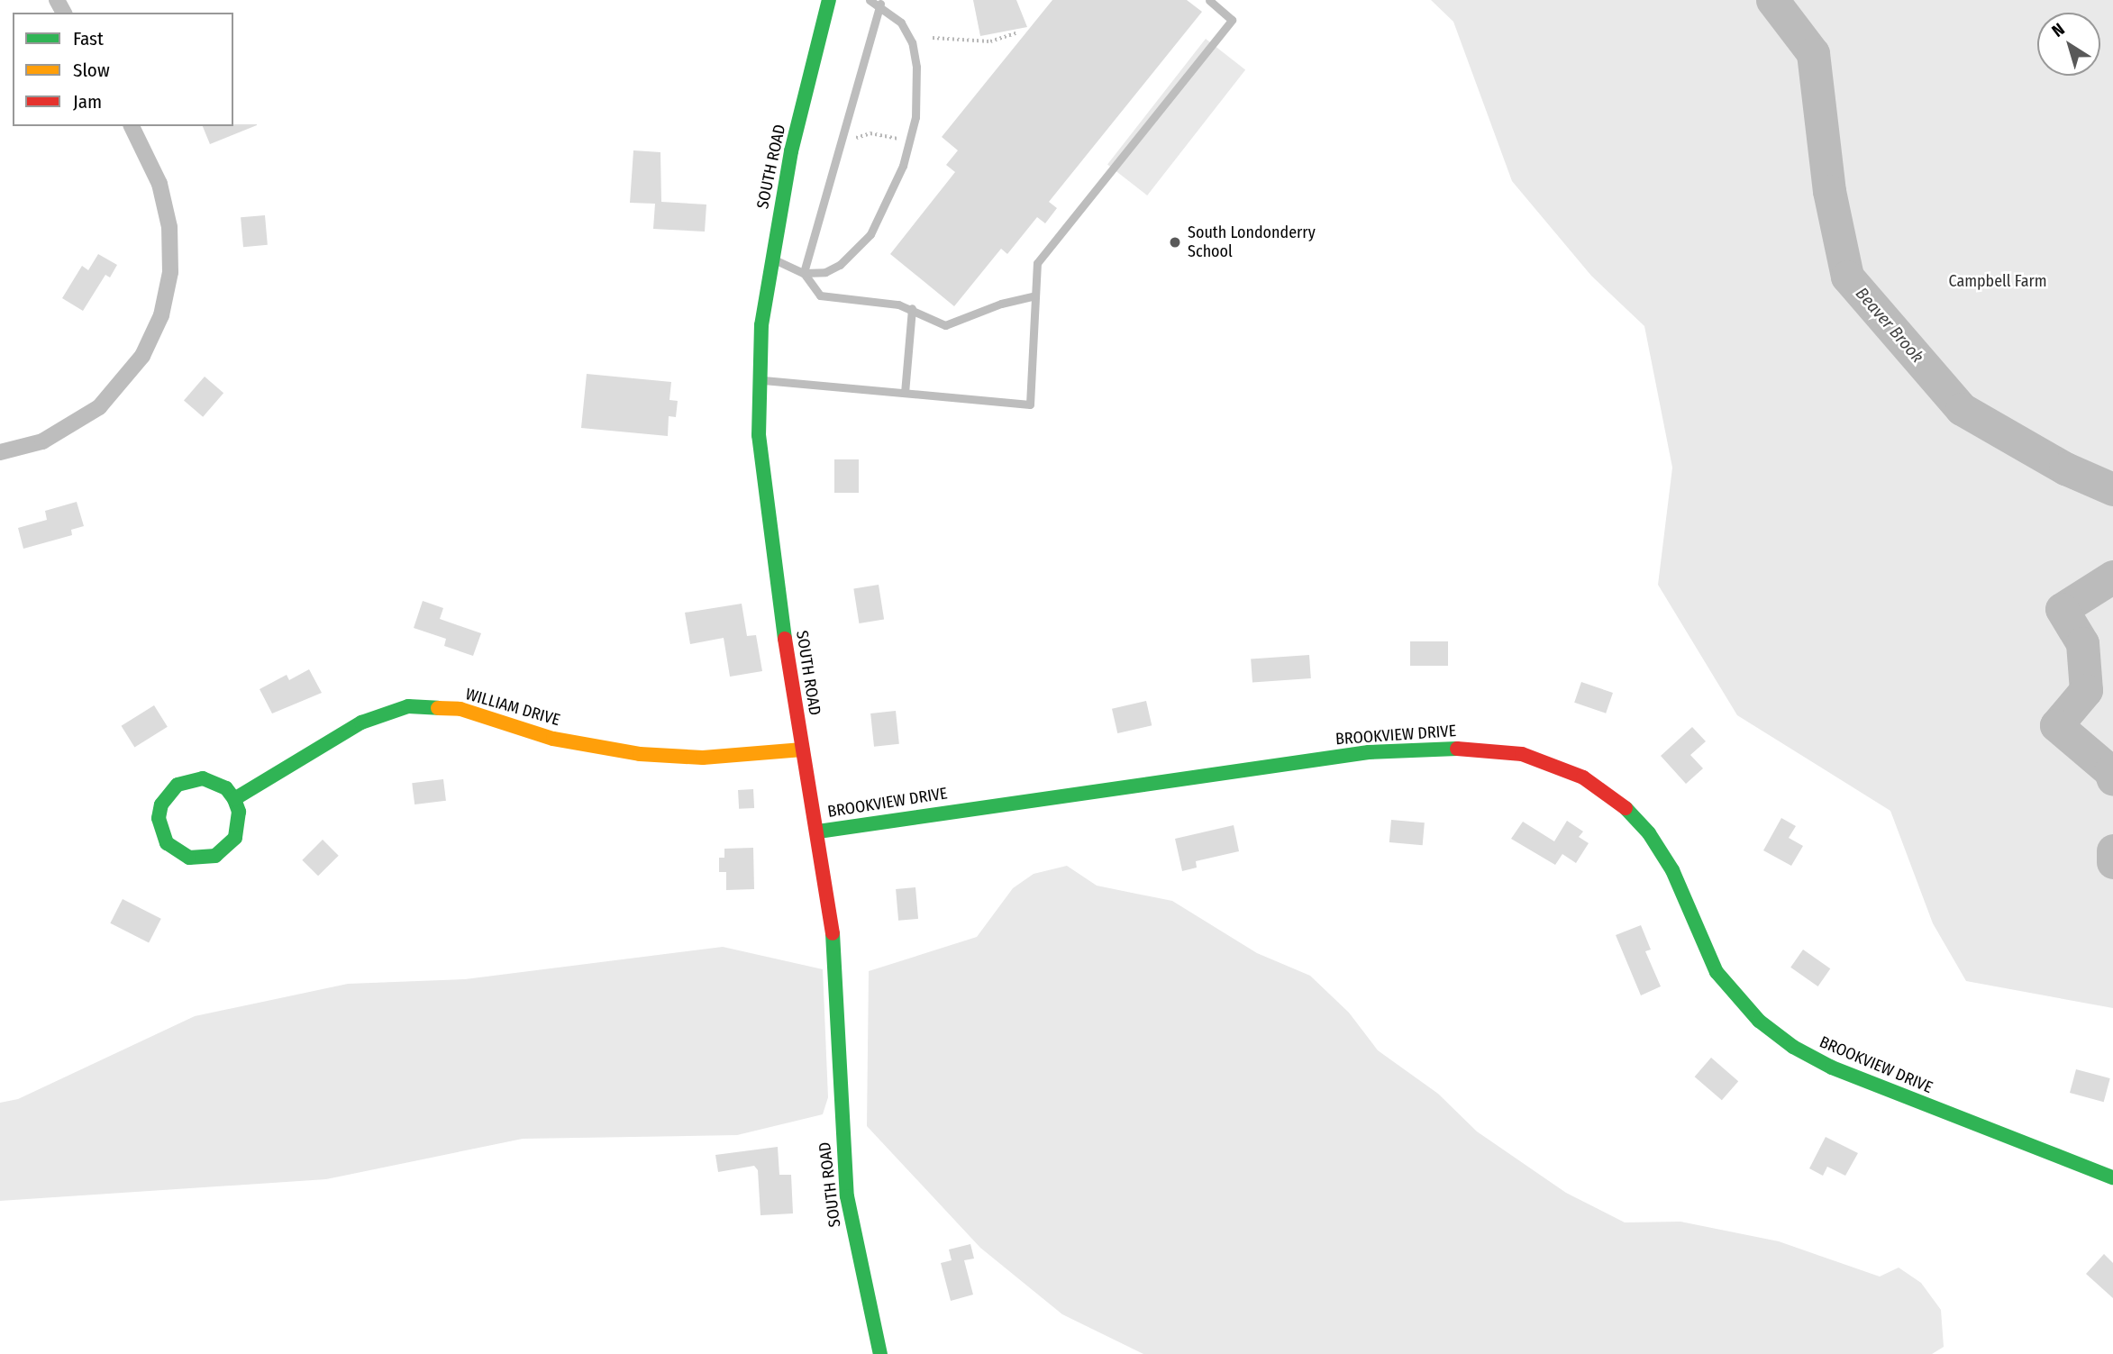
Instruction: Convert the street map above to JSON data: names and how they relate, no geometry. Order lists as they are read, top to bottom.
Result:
{
  "streets": {
    "street": ["SOUTH ROAD", "WILLIAM DRIVE", "BROOKVIEW DRIVE"]
  },
  "crossings": [
    ["SOUTH ROAD", "WILLIAM DRIVE"],
    ["SOUTH ROAD", "BROOKVIEW DRIVE"]
  ],
  "water": ["Beaver Brook"],
  "parks": ["Campbell Farm"],
  "places": ["South Londonderry School"],
  "legend": ["Fast", "Slow", "Jam"],
  "north": "top left"
}
